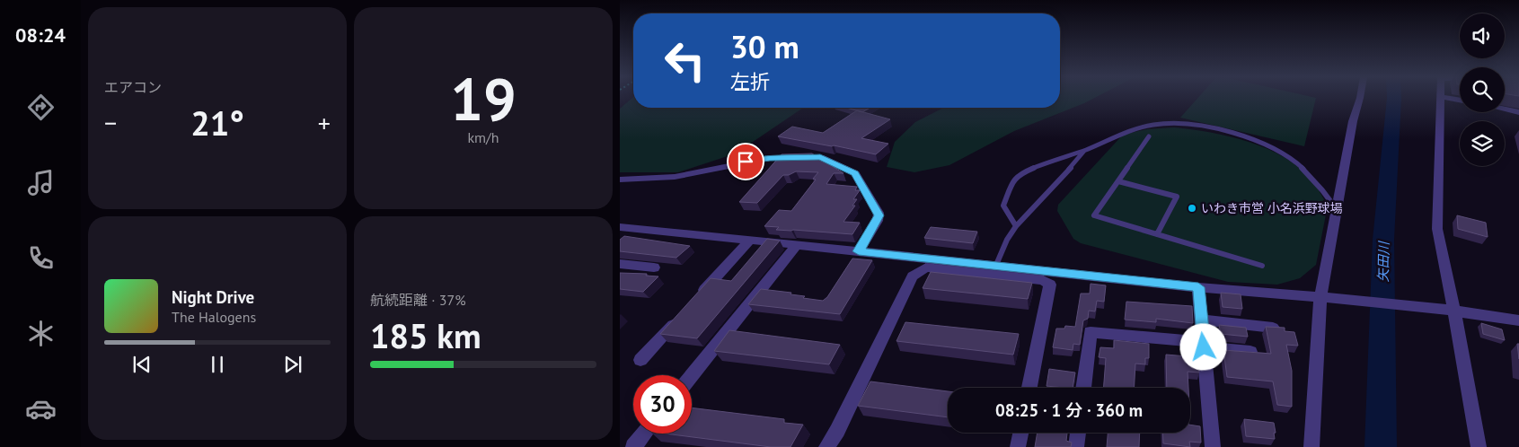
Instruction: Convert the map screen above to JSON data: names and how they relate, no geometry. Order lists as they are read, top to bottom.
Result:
{
  "water": ["矢田川"],
  "places": ["いわき市営 小名浜野球場"],
  "page": {
    "tabs": "08:24",
    "tile": [
      "エアコン",
      ["19", "km/h"],
      ["航続距離 · 37%", "185 km"]
    ],
    "turn": ["30 m", "左折"],
    "heat": ["−", "21°", "+"],
    "song": ["Night Drive", "The Halogens"],
    "limit": "30",
    "trip": "08:25 · 1 分 · 360 m"
  }
}
